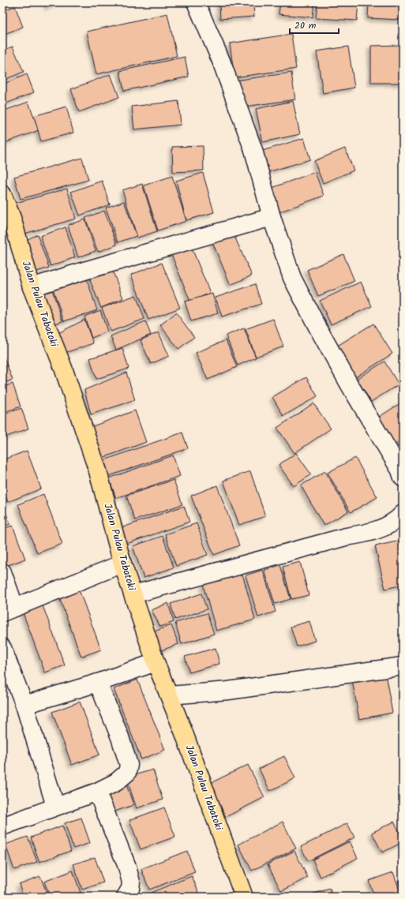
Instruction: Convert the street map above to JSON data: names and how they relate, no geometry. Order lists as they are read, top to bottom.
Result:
{
  "streets": {
    "highway": ["Jalan Pulau Tabatoki"]
  },
  "scale_bar": "20 m"
}
